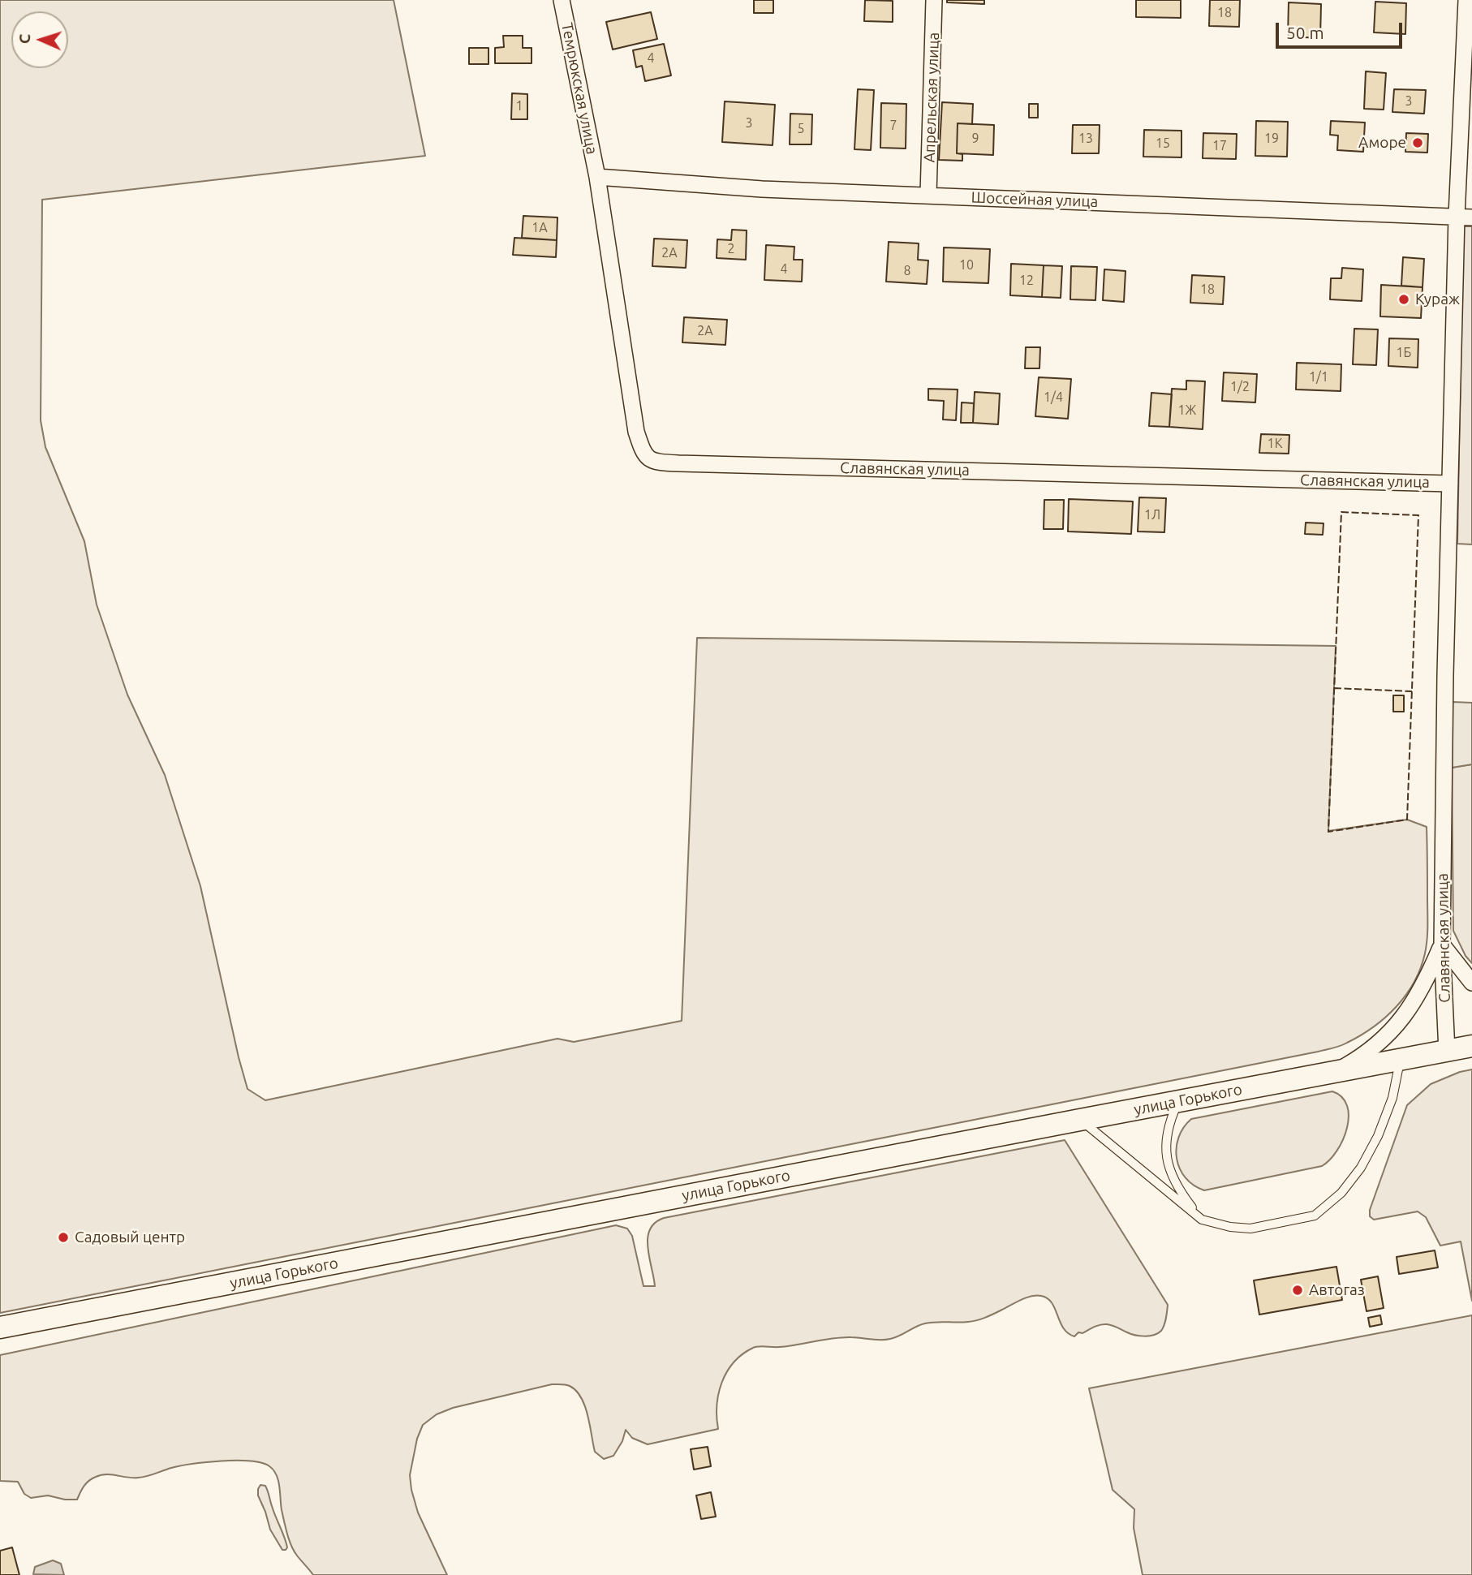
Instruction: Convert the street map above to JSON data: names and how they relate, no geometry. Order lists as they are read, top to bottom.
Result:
{
  "streets": {
    "main road": ["улица Горького"],
    "street": [
      "Темрюкская улица",
      "Апрельская улица",
      "Шоссейная улица",
      "Славянская улица"
    ]
  },
  "crossings": [
    ["Темрюкская улица", "Шоссейная улица"],
    ["Темрюкская улица", "Славянская улица"],
    ["Апрельская улица", "Шоссейная улица"],
    ["Шоссейная улица", "Славянская улица"],
    ["Славянская улица", "улица Горького"]
  ],
  "places": [
    "Аморе",
    "Кураж",
    "Садовый центр",
    "Автогаз"
  ],
  "house_numbers": [
    "18",
    "4",
    "3",
    "1",
    "3",
    "7",
    "5",
    "9",
    "13",
    "19",
    "15",
    "17",
    "1А",
    "2",
    "2А",
    "10",
    "4",
    "8",
    "12",
    "18",
    "2А",
    "1Б",
    "1/1",
    "1/2",
    "1/4",
    "1Ж",
    "1К",
    "1Л"
  ],
  "scale_bar": "50 m",
  "north": "left"
}
